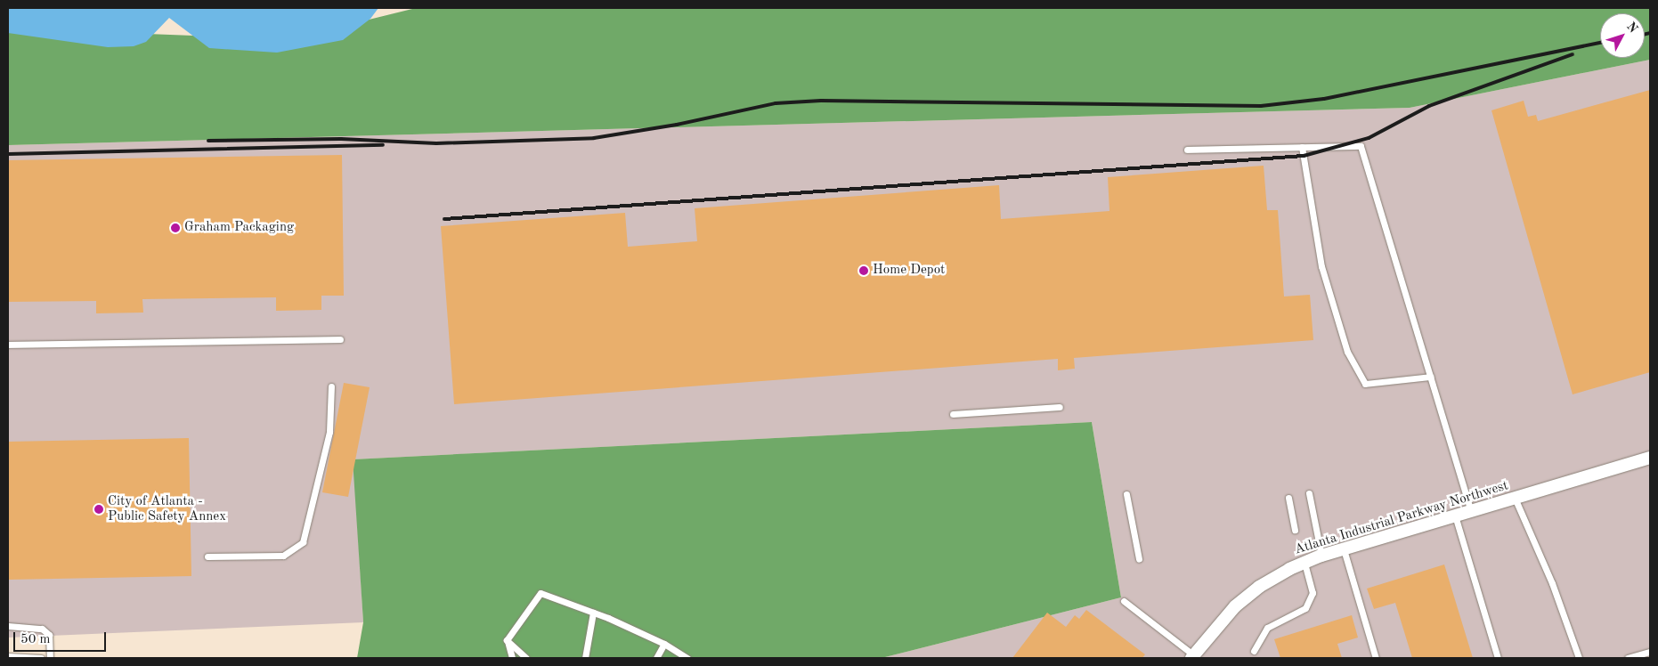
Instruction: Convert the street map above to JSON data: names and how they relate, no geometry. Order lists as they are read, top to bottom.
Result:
{
  "streets": {
    "street": ["Atlanta Industrial Parkway Northwest"]
  },
  "places": ["Graham Packaging", "Home Depot", "City of Atlanta - Public Safety Annex"],
  "scale_bar": "50 m",
  "north": "top right"
}
